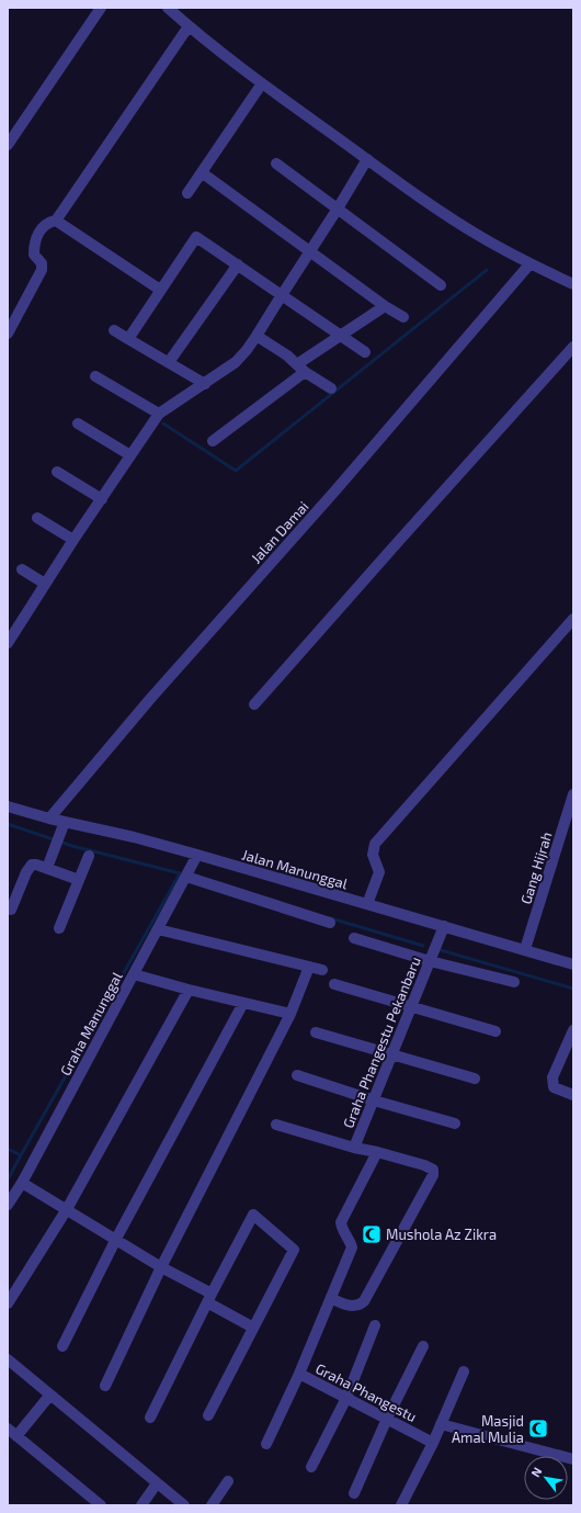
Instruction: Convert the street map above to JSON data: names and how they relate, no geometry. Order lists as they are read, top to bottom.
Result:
{
  "streets": {
    "street": [
      "Jalan Damai",
      "Gang Hijrah",
      "Jalan Manunggal",
      "Graha Manunggal",
      "Graha Phangestu Pekanbaru",
      "Graha Phangestu"
    ]
  },
  "crossings": [
    ["Jalan Damai", "Jalan Manunggal"],
    ["Gang Hijrah", "Jalan Manunggal"],
    ["Jalan Manunggal", "Graha Manunggal"],
    ["Jalan Manunggal", "Graha Phangestu Pekanbaru"],
    ["Graha Phangestu Pekanbaru", "Graha Phangestu"]
  ],
  "places": {
    "mosque": ["Mushola Az Zikra", "Masjid Amal Mulia"]
  },
  "north": "top left"
}
